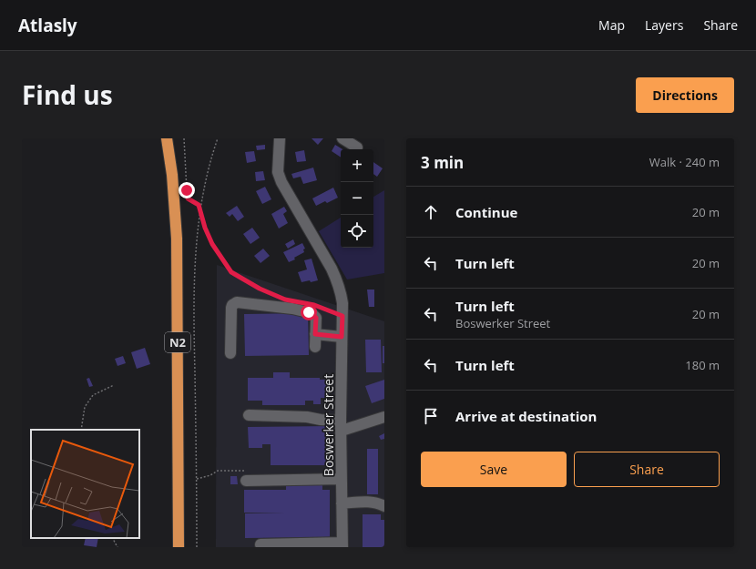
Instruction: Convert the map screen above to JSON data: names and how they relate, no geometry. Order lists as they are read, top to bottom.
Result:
{
  "streets": {
    "highway": ["N2"],
    "street": ["Boswerker Street"]
  },
  "page": {
    "header": "Atlasly",
    "nav": ["Map", "Layers", "Share"],
    "title": "Find us",
    "buttons": [
      "Directions",
      ["Save", "Share"]
    ],
    "heading": ["3 min", "Walk · 240 m"],
    "map_buttons": ["+", "−"],
    "list": [
      ["Continue", "20 m"],
      ["Turn left", "20 m"],
      ["Turn left", "Boswerker Street", "20 m"],
      ["Turn left", "180 m"],
      "Arrive at destination"
    ]
  }
}
